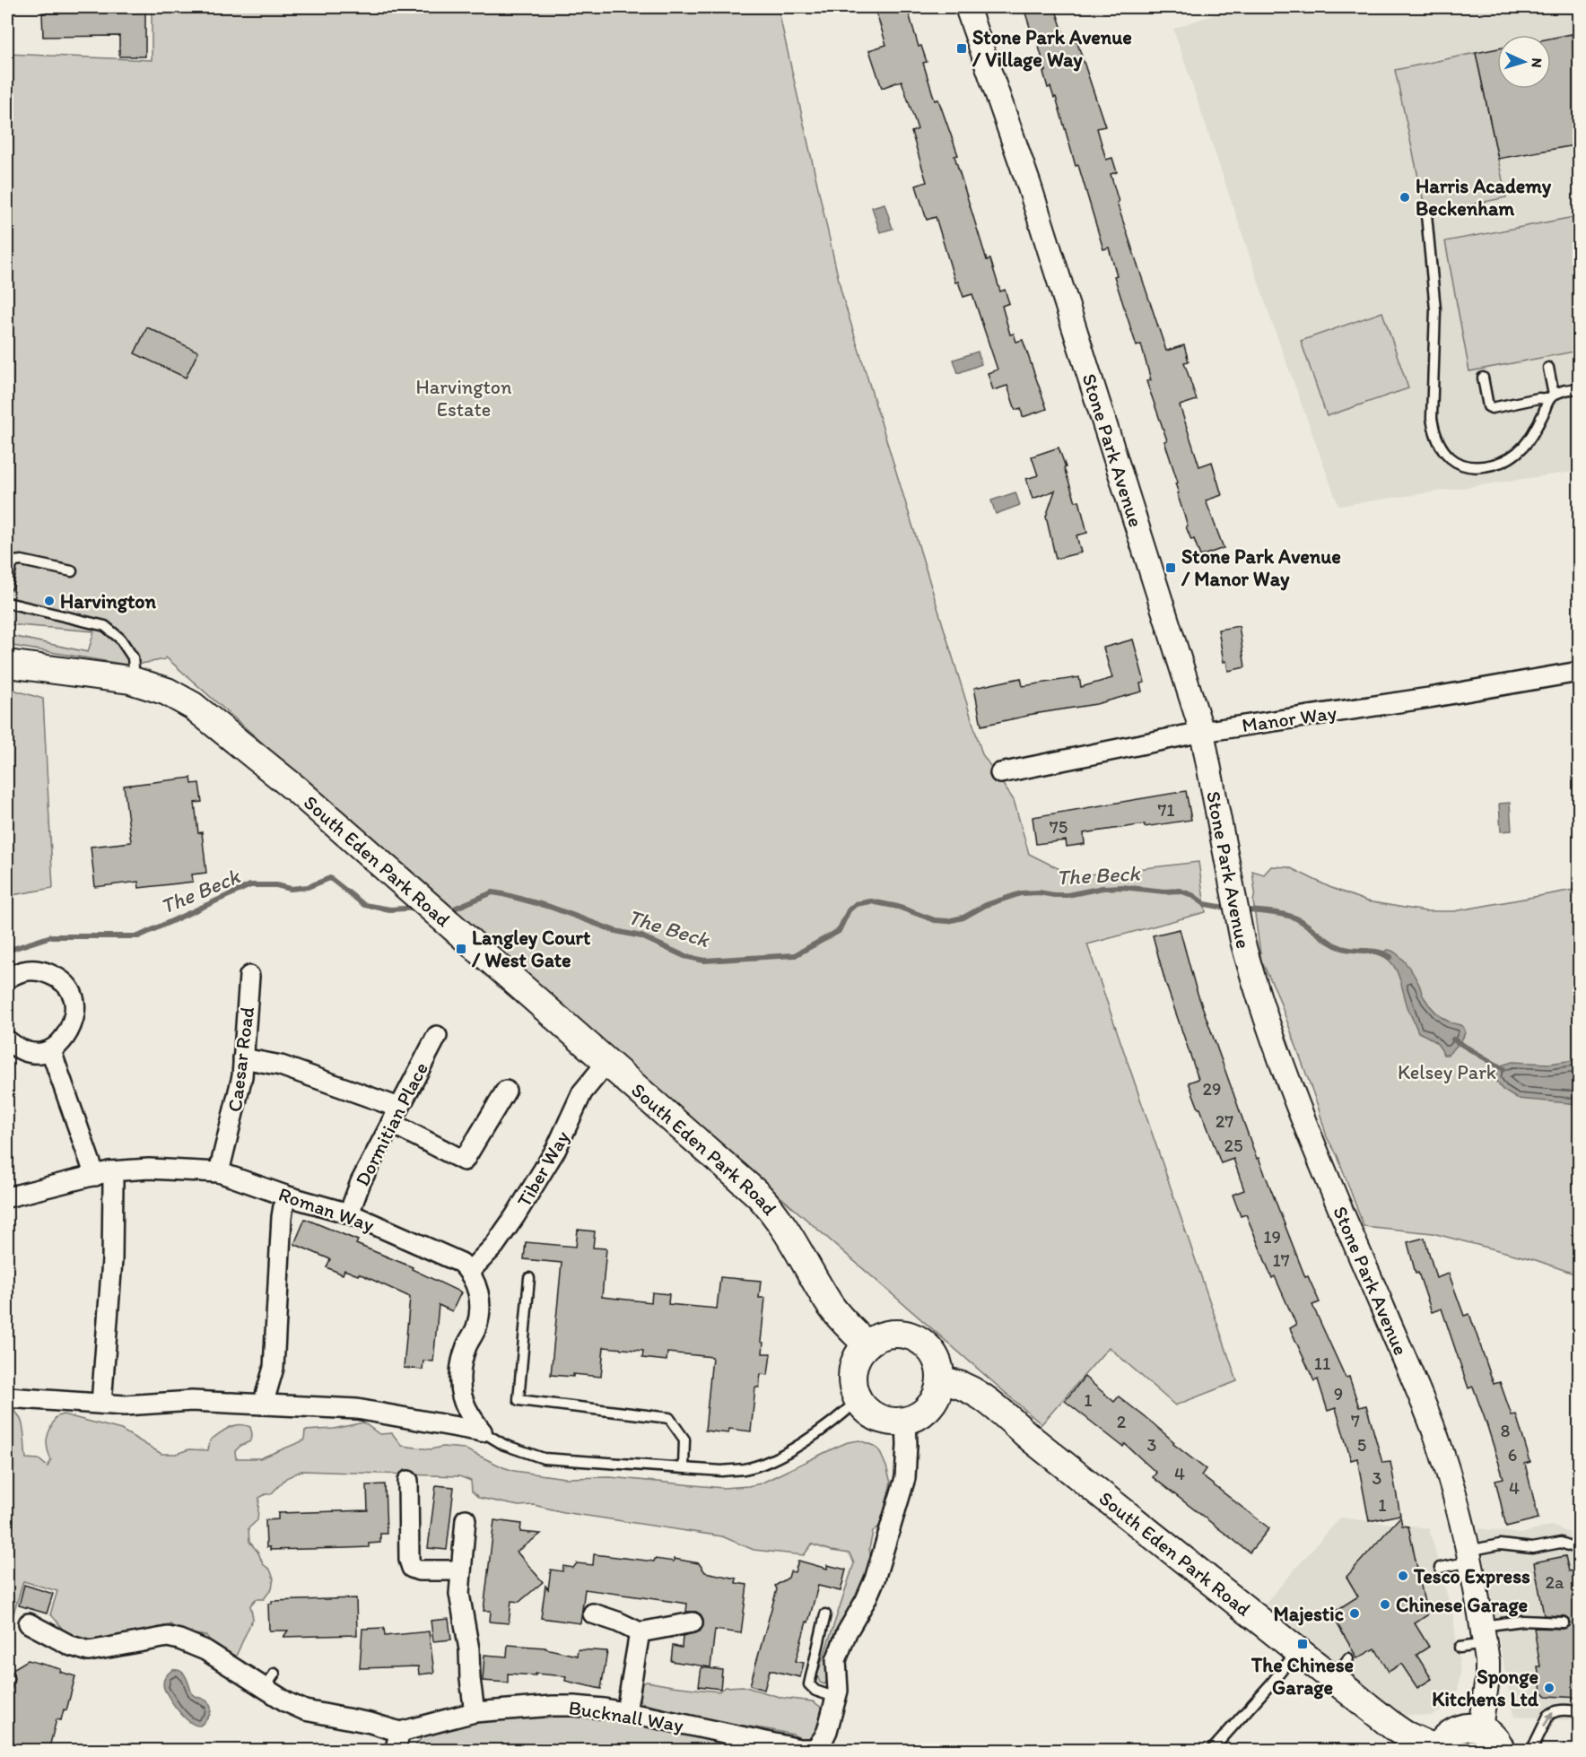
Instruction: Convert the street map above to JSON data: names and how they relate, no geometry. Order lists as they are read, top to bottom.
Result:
{
  "streets": {
    "main road": ["South Eden Park Road"],
    "street": [
      "Stone Park Avenue",
      "Manor Way",
      "Caesar Road",
      "Dormitian Place",
      "Tiber Way",
      "Roman Way",
      "Bucknall Way"
    ]
  },
  "crossings": [
    ["Stone Park Avenue", "Manor Way"],
    ["South Eden Park Road", "Tiber Way"],
    ["South Eden Park Road", "Bucknall Way"],
    ["Caesar Road", "Roman Way"],
    ["Dormitian Place", "Roman Way"],
    ["Tiber Way", "Roman Way"]
  ],
  "water": ["The Beck"],
  "parks": ["Harvington Estate", "Kelsey Park"],
  "places": {
    "transit": [
      "Stone Park Avenue / Village Way",
      "Stone Park Avenue / Manor Way",
      "Langley Court / West Gate",
      "The Chinese Garage"
    ],
    "other": [
      "Harris Academy Beckenham",
      "Harvington",
      "Tesco Express",
      "Chinese Garage",
      "Majestic",
      "Sponge Kitchens Ltd"
    ]
  },
  "house_numbers": [
    "71",
    "75",
    "29",
    "27",
    "25",
    "19",
    "17",
    "11",
    "9",
    "1",
    "7",
    "2",
    "8",
    "3",
    "5",
    "6",
    "4",
    "3",
    "4",
    "1",
    "2a"
  ],
  "north": "right"
}
